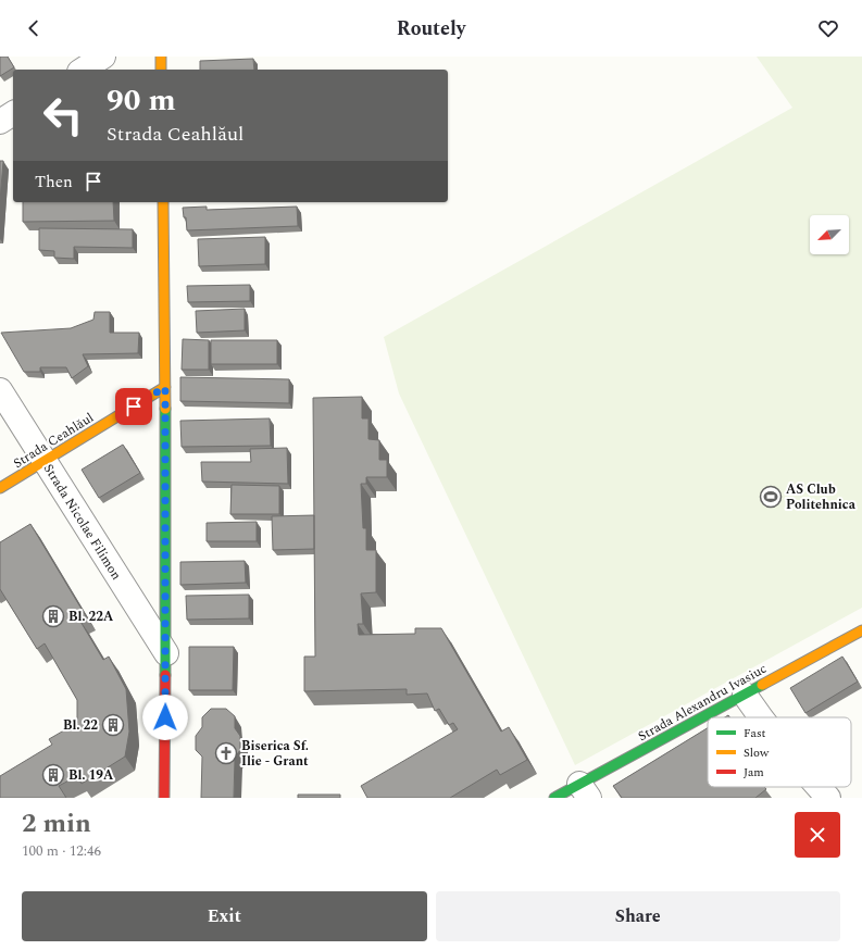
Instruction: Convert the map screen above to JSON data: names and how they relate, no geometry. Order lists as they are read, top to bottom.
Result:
{
  "streets": {
    "street": ["Strada Ceahlăul", "Strada Nicolae Filimon", "Strada Alexandru Ivasiuc"]
  },
  "crossings": [
    ["Strada Ceahlăul", "Strada Nicolae Filimon"]
  ],
  "places": {
    "sports": ["AS Club Politehnica"],
    "building": ["Bl. 22A", "Bl. 22", "Bl. 19A"],
    "church": ["Biserica Sf. Ilie - Grant"]
  },
  "legend": ["Fast", "Slow", "Jam"],
  "north": "bottom left",
  "page": {
    "header": "Routely",
    "turn": ["90 m", "Strada Ceahlăul"],
    "then": "Then",
    "heading": ["2 min", "100 m · 12:46"],
    "buttons": ["Exit", "Share"]
  }
}
